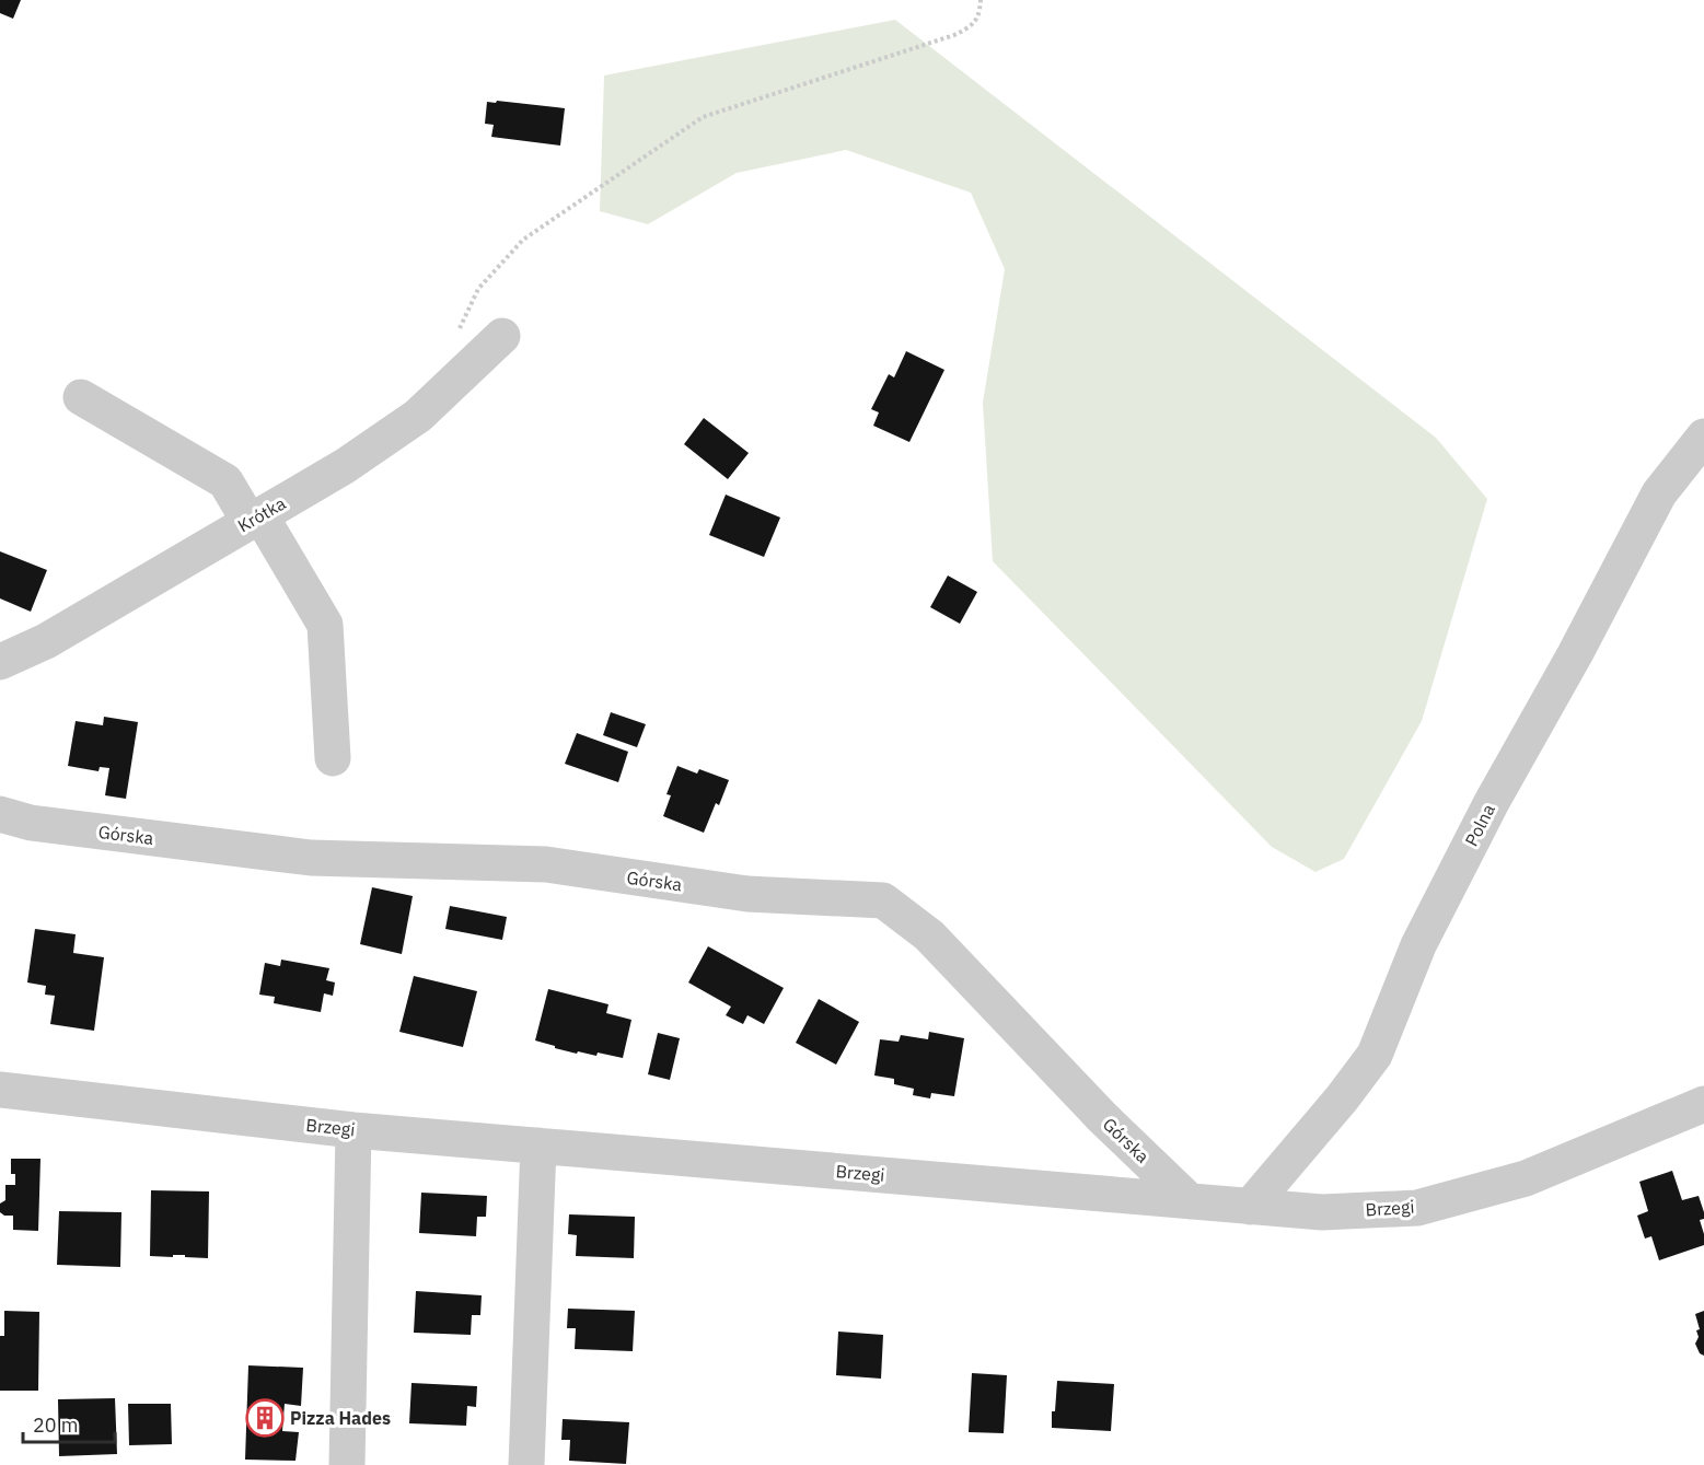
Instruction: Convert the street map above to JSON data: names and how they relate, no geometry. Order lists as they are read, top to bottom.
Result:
{
  "streets": {
    "street": [
      "Krótka",
      "Polna",
      "Górska",
      "Brzegi"
    ]
  },
  "crossings": [
    ["Polna", "Brzegi"],
    ["Górska", "Brzegi"]
  ],
  "places": {
    "building": ["Pizza Hades"]
  },
  "scale_bar": "20 m"
}
